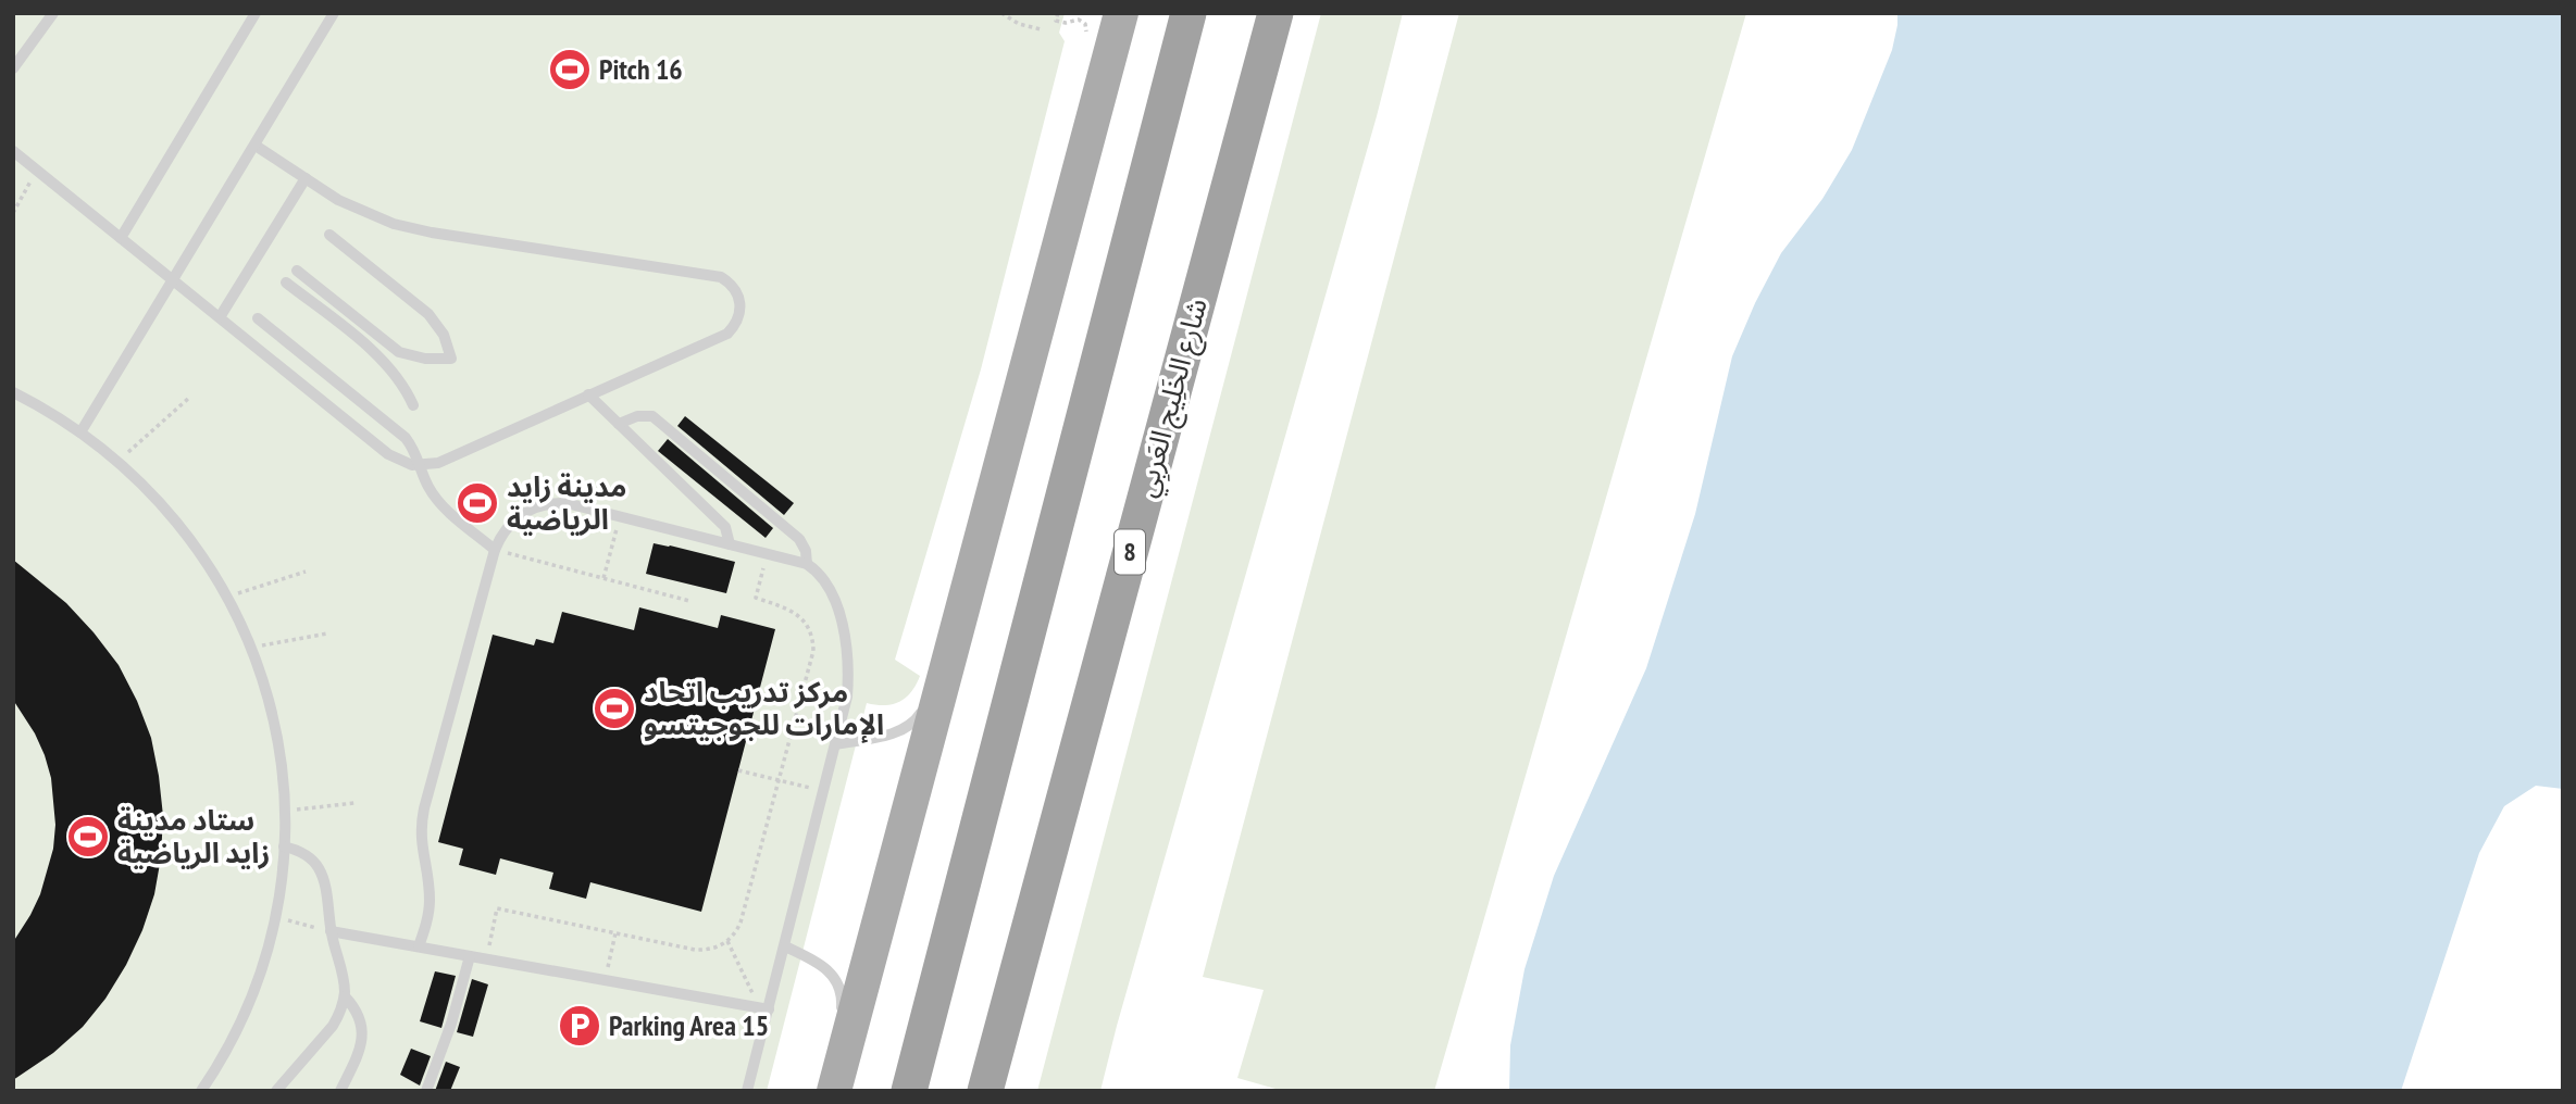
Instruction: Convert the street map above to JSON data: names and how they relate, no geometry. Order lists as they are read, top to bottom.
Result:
{
  "streets": {
    "highway": ["شارع الخَلِيج العَربِي", "8"]
  },
  "places": {
    "sports": [
      "Pitch 16",
      "مدينة زايد الرياضية",
      "مركز تدريب اتحاد الإمارات للجوجيتسو",
      "ستاد مدينة زايد الرياضية"
    ],
    "parking": ["Parking Area 15"]
  }
}
